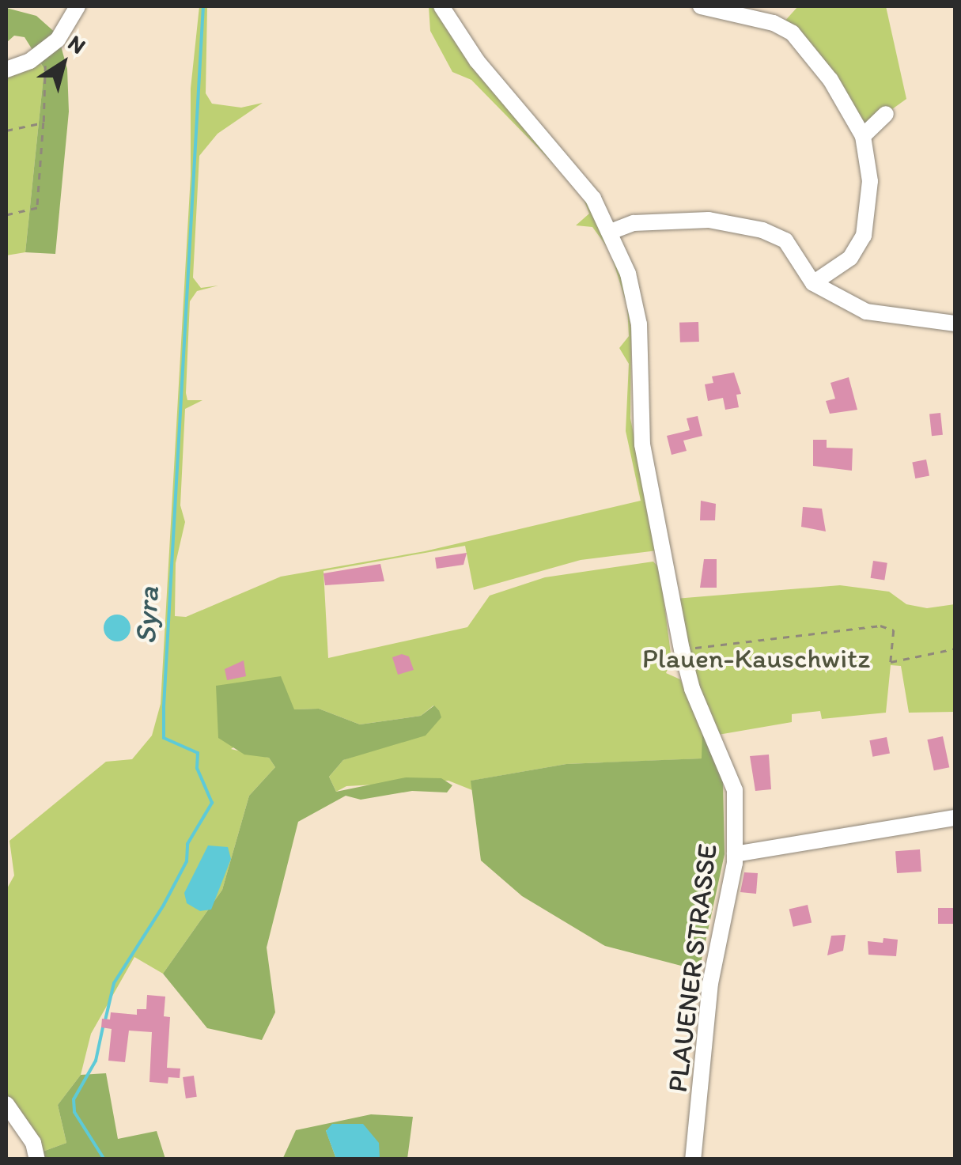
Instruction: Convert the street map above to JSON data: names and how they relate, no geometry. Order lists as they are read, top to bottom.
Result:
{
  "streets": {
    "street": ["PLAUENER STRASSE"]
  },
  "water": ["Syra"],
  "parks": ["Plauen-Kauschwitz"],
  "north": "top right"
}
